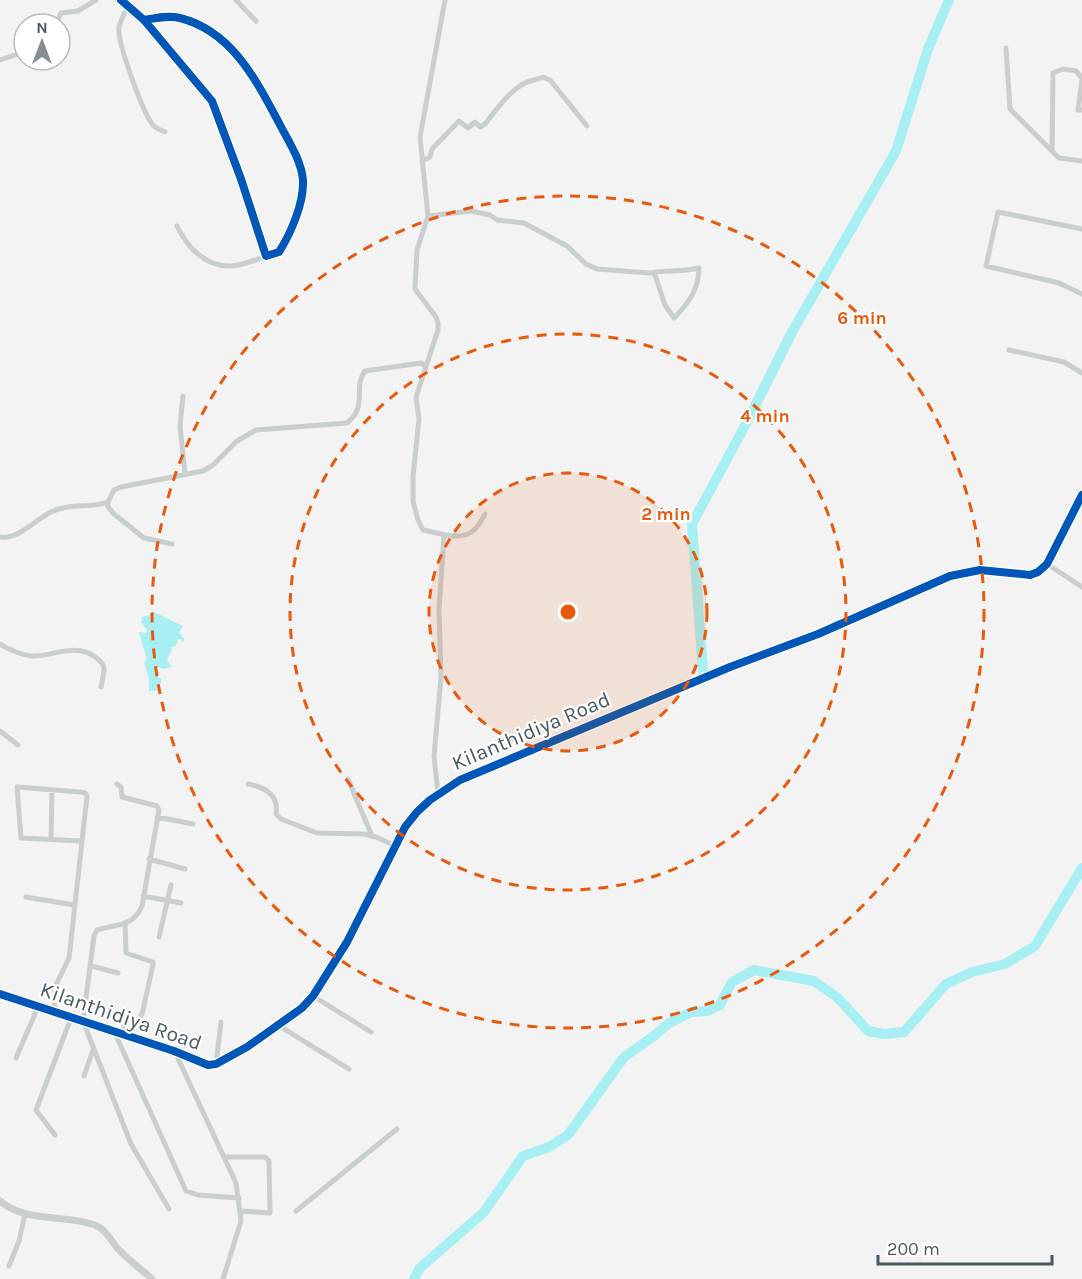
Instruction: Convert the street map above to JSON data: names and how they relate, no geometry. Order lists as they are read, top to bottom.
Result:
{
  "streets": {
    "street": ["Kilanthidiya Road"]
  },
  "scale_bar": "200 m",
  "north": "top",
  "rings": ["6 min", "4 min", "2 min"]
}
